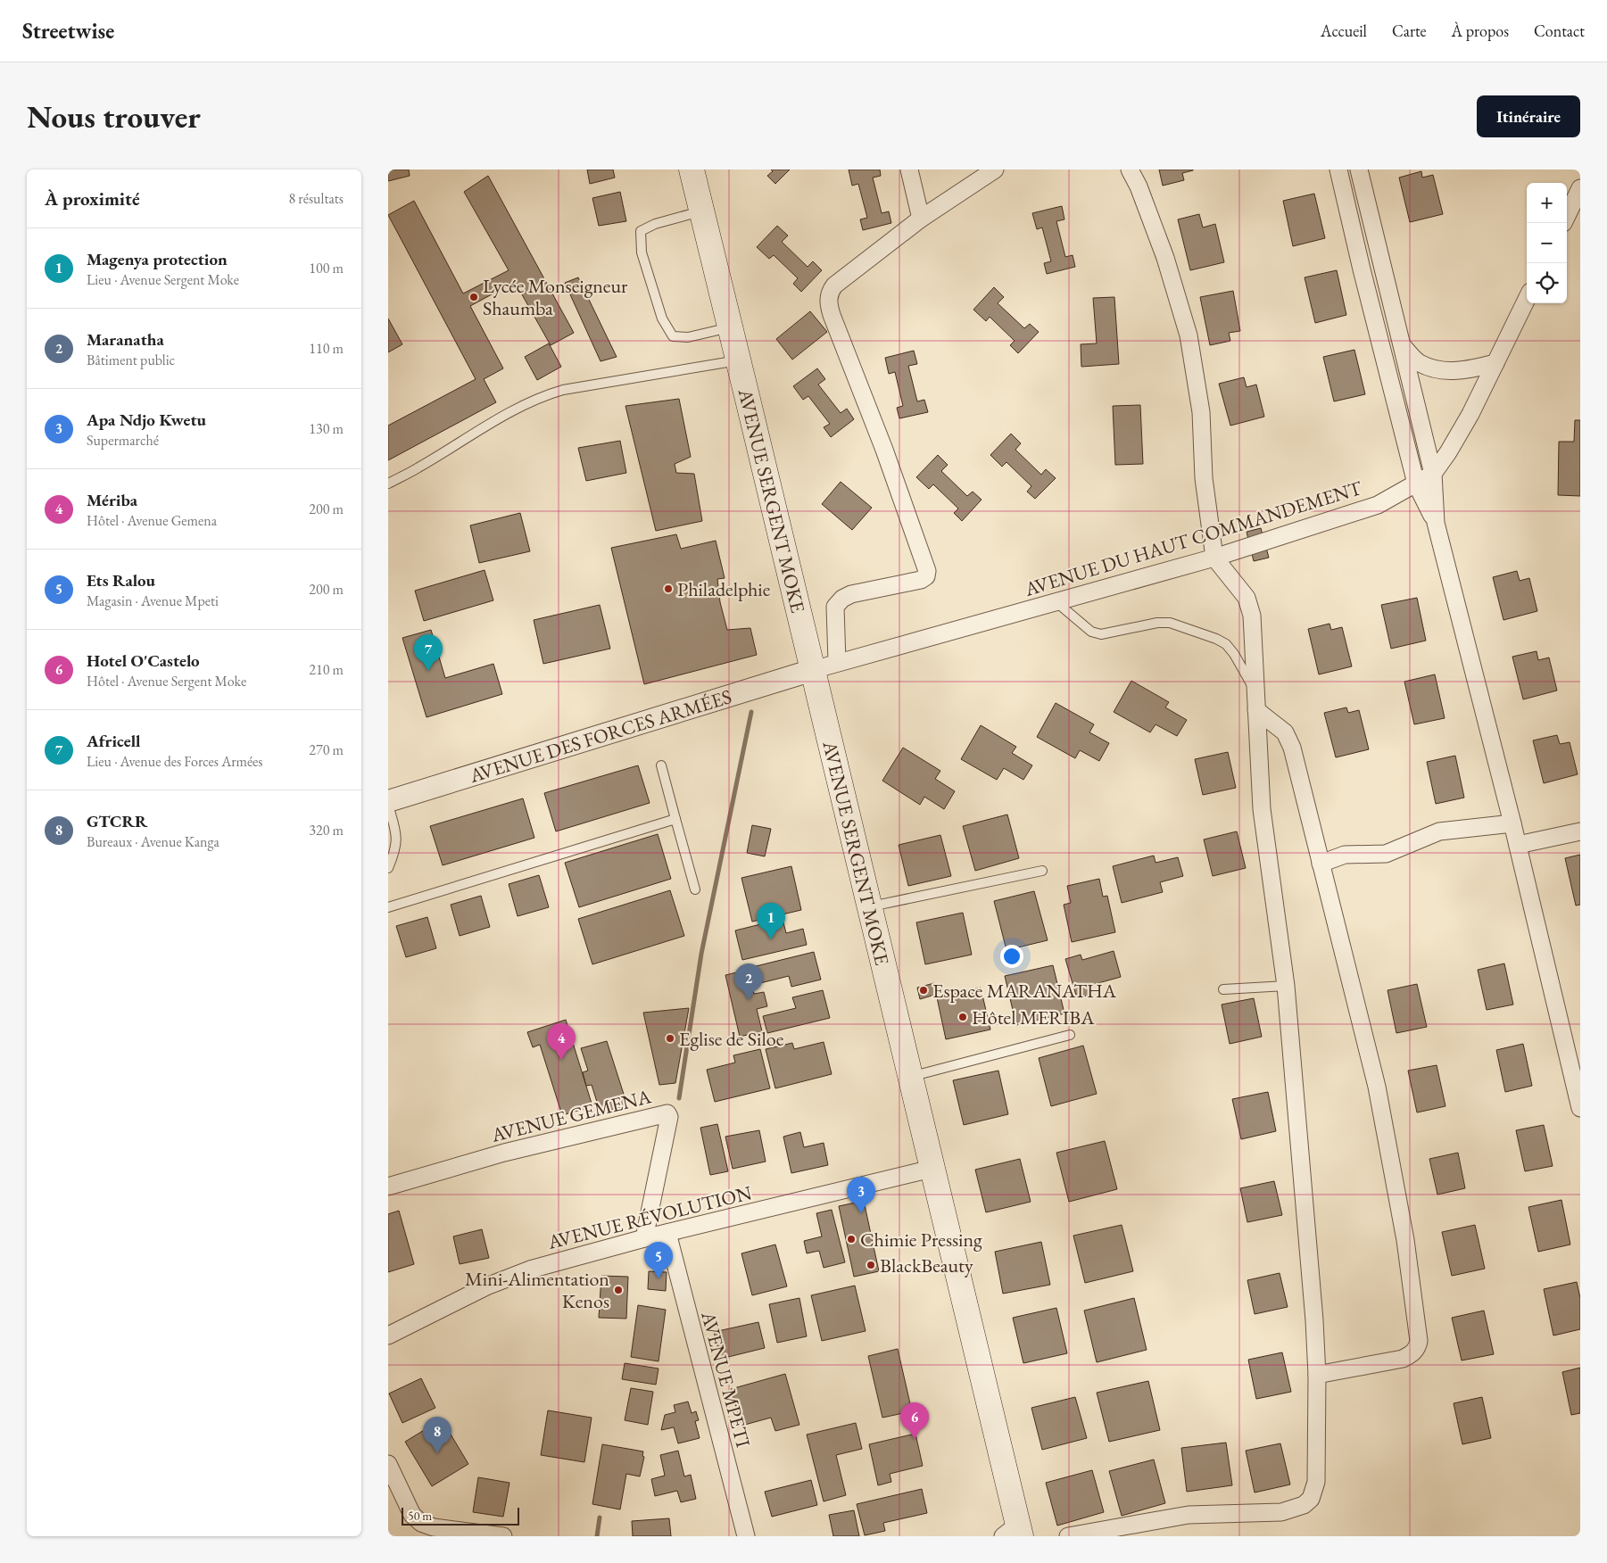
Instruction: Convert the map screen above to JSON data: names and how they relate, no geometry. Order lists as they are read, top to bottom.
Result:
{
  "streets": {
    "main road": ["AVENUE SERGENT MOKE"],
    "street": [
      "AVENUE DU HAUT COMMANDEMENT",
      "AVENUE DES FORCES ARMÉES",
      "AVENUE GEMENA",
      "AVENUE RÉVOLUTION",
      "AVENUE MPETI"
    ]
  },
  "crossings": [
    ["AVENUE SERGENT MOKE", "AVENUE DU HAUT COMMANDEMENT"],
    ["AVENUE SERGENT MOKE", "AVENUE DES FORCES ARMÉES"],
    ["AVENUE SERGENT MOKE", "AVENUE RÉVOLUTION"],
    ["AVENUE DU HAUT COMMANDEMENT", "AVENUE DES FORCES ARMÉES"],
    ["AVENUE GEMENA", "AVENUE RÉVOLUTION"],
    ["AVENUE RÉVOLUTION", "AVENUE MPETI"]
  ],
  "places": [
    "Lycée Monseigneur Shaumba",
    "Philadelphie",
    "Espace MARANATHA",
    "Hôtel MERIBA",
    "Eglise de Siloe",
    "Chimie Pressing",
    "BlackBeauty",
    "Mini-Alimentation Kenos"
  ],
  "scale_bar": "50 m",
  "page": {
    "header": "Streetwise",
    "nav": [
      "Accueil",
      "Carte",
      "À propos",
      "Contact"
    ],
    "buttons": "Itinéraire",
    "title": "Nous trouver",
    "heading": ["À proximité", "8 résultats"],
    "map_buttons": ["+", "−"],
    "list": [
      {
        "mark": "1",
        "name": "Magenya protection",
        "note": "Lieu · Avenue Sergent Moke",
        "value": "100 m"
      },
      {
        "mark": "2",
        "name": "Maranatha",
        "note": "Bâtiment public",
        "value": "110 m"
      },
      {
        "mark": "3",
        "name": "Apa Ndjo Kwetu",
        "note": "Supermarché",
        "value": "130 m"
      },
      {
        "mark": "4",
        "name": "Mériba",
        "note": "Hôtel · Avenue Gemena",
        "value": "200 m"
      },
      {
        "mark": "5",
        "name": "Ets Ralou",
        "note": "Magasin · Avenue Mpeti",
        "value": "200 m"
      },
      {
        "mark": "6",
        "name": "Hotel O'Castelo",
        "note": "Hôtel · Avenue Sergent Moke",
        "value": "210 m"
      },
      {
        "mark": "7",
        "name": "Africell",
        "note": "Lieu · Avenue des Forces Armées",
        "value": "270 m"
      },
      {
        "mark": "8",
        "name": "GTCRR",
        "note": "Bureaux · Avenue Kanga",
        "value": "320 m"
      }
    ],
    "pins": [
      "7",
      "1",
      "2",
      "4",
      "3",
      "5",
      "6",
      "8"
    ],
    "scale": "50 m"
  }
}
